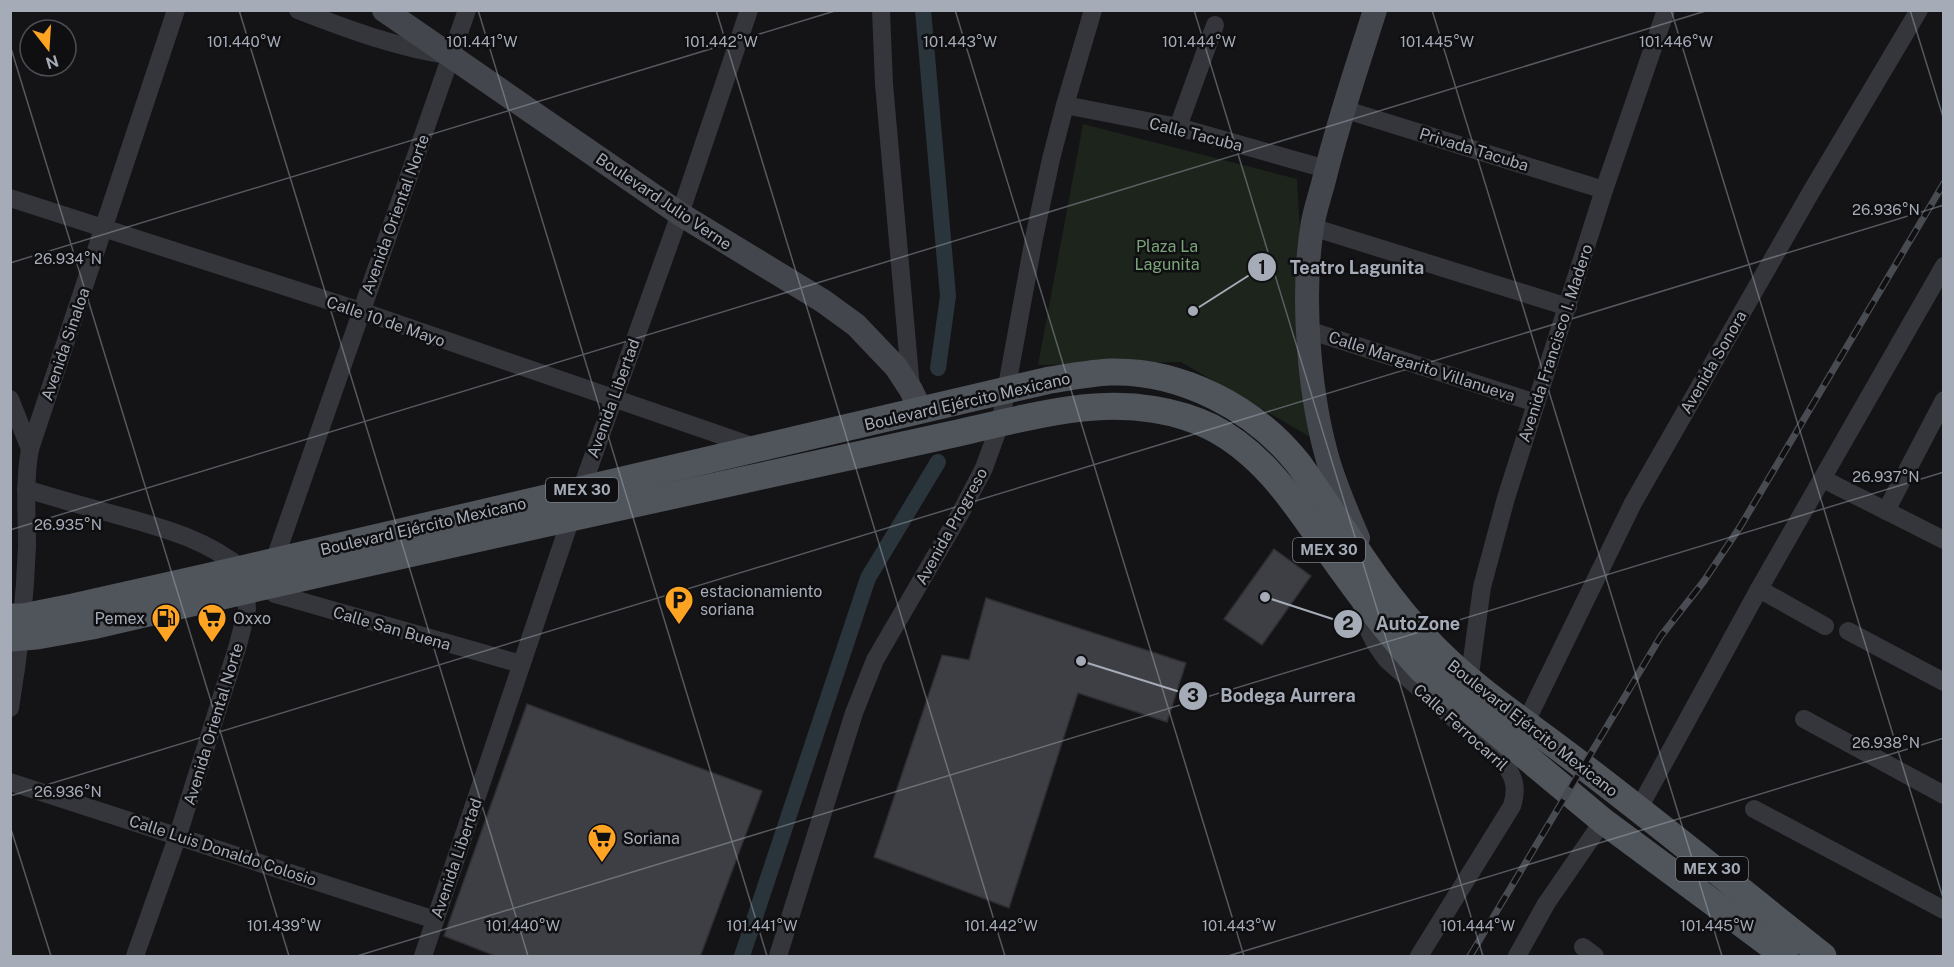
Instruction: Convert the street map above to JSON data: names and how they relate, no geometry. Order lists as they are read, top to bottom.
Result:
{
  "streets": {
    "main road": ["Boulevard Ejército Mexicano", "MEX 30"],
    "street": [
      "Calle Tacuba",
      "Privada Tacuba",
      "Boulevard Julio Verne",
      "Avenida Oriental Norte",
      "Calle 10 de Mayo",
      "Avenida Francisco I. Madero",
      "Avenida Sinaloa",
      "Avenida Sonora",
      "Calle Margarito Villanueva",
      "Avenida Libertad",
      "Avenida Progreso",
      "Calle San Buena",
      "Calle Ferrocarril",
      "Calle Luis Donaldo Colosio"
    ]
  },
  "crossings": [
    ["Calle Tacuba", "Avenida Progreso"],
    ["Privada Tacuba", "Avenida Francisco I. Madero"],
    ["Boulevard Julio Verne", "Avenida Oriental Norte"],
    ["Boulevard Julio Verne", "Avenida Libertad"],
    ["Boulevard Julio Verne", "Boulevard Ejército Mexicano"],
    ["Avenida Oriental Norte", "Calle 10 de Mayo"],
    ["Avenida Oriental Norte", "Boulevard Ejército Mexicano"],
    ["Avenida Oriental Norte", "Calle San Buena"],
    ["Avenida Oriental Norte", "Calle Luis Donaldo Colosio"],
    ["Calle 10 de Mayo", "Avenida Sinaloa"],
    ["Calle 10 de Mayo", "Avenida Libertad"],
    ["Calle 10 de Mayo", "Boulevard Ejército Mexicano"],
    ["Avenida Francisco I. Madero", "Calle Margarito Villanueva"],
    ["Avenida Francisco I. Madero", "Boulevard Ejército Mexicano"],
    ["Avenida Sinaloa", "Boulevard Ejército Mexicano"],
    ["Avenida Sinaloa", "Calle San Buena"],
    ["Avenida Sonora", "Boulevard Ejército Mexicano"],
    ["Avenida Libertad", "Boulevard Ejército Mexicano"],
    ["Avenida Libertad", "Calle San Buena"],
    ["Avenida Libertad", "Calle Luis Donaldo Colosio"],
    ["Boulevard Ejército Mexicano", "Avenida Progreso"],
    ["Boulevard Ejército Mexicano", "Calle San Buena"],
    ["Boulevard Ejército Mexicano", "Calle Ferrocarril"]
  ],
  "parks": ["Plaza La Lagunita"],
  "places": {
    "other": ["Teatro Lagunita", "AutoZone", "Bodega Aurrera"],
    "parking": ["estacionamiento soriana"],
    "fuel station": ["Pemex"],
    "supermarket": ["Oxxo", "Soriana"]
  },
  "north": "bottom",
  "coordinates": [
    "101.440°W",
    "101.441°W",
    "101.442°W",
    "101.443°W",
    "101.444°W",
    "101.445°W",
    "101.446°W",
    "26.936°N",
    "26.934°N",
    "26.937°N",
    "26.935°N",
    "26.938°N",
    "101.439°W"
  ]
}
